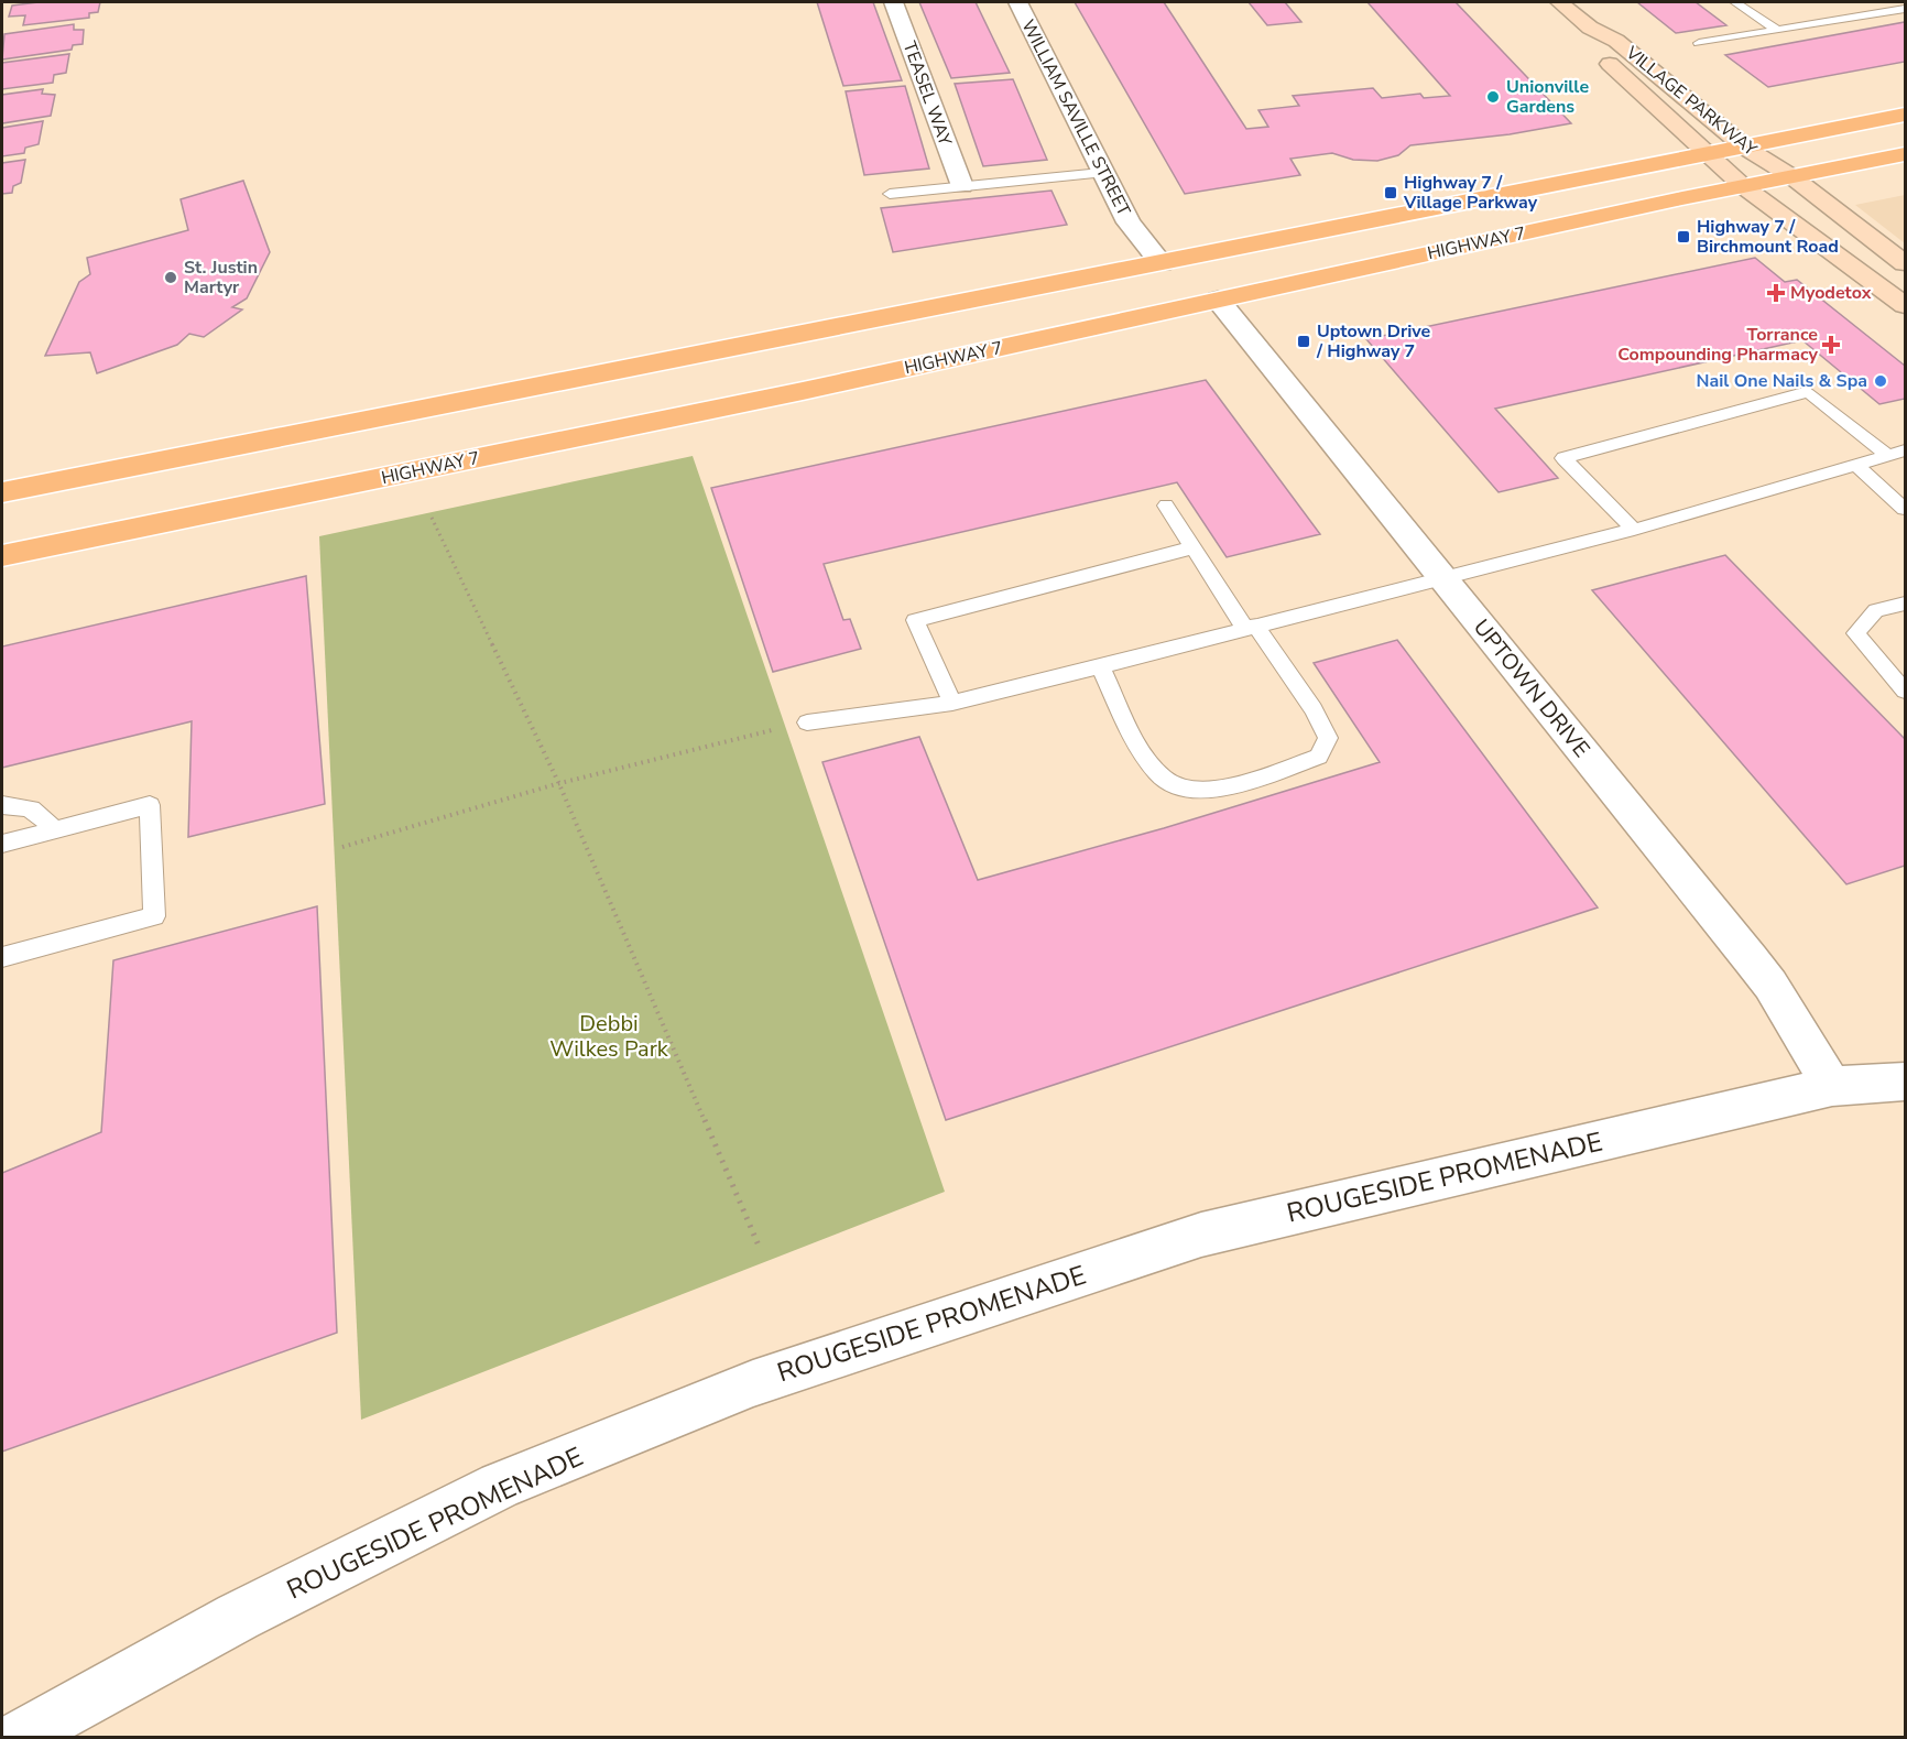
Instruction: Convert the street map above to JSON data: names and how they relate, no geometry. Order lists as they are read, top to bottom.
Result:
{
  "streets": {
    "main road": ["VILLAGE PARKWAY", "HIGHWAY 7"],
    "street": [
      "TEASEL WAY",
      "WILLIAM SAVILLE STREET",
      "UPTOWN DRIVE",
      "ROUGESIDE PROMENADE"
    ]
  },
  "crossings": [
    ["VILLAGE PARKWAY", "HIGHWAY 7"],
    ["WILLIAM SAVILLE STREET", "HIGHWAY 7"],
    ["HIGHWAY 7", "UPTOWN DRIVE"],
    ["UPTOWN DRIVE", "ROUGESIDE PROMENADE"]
  ],
  "parks": ["Debbi Wilkes Park"],
  "places": {
    "other": ["Unionville Gardens", "St. Justin Martyr", "Nail One Nails & Spa"],
    "transit": ["Highway 7 / Village Parkway", "Highway 7 / Birchmount Road", "Uptown Drive / Highway 7"],
    "health": ["Myodetox", "Torrance Compounding Pharmacy"]
  }
}
